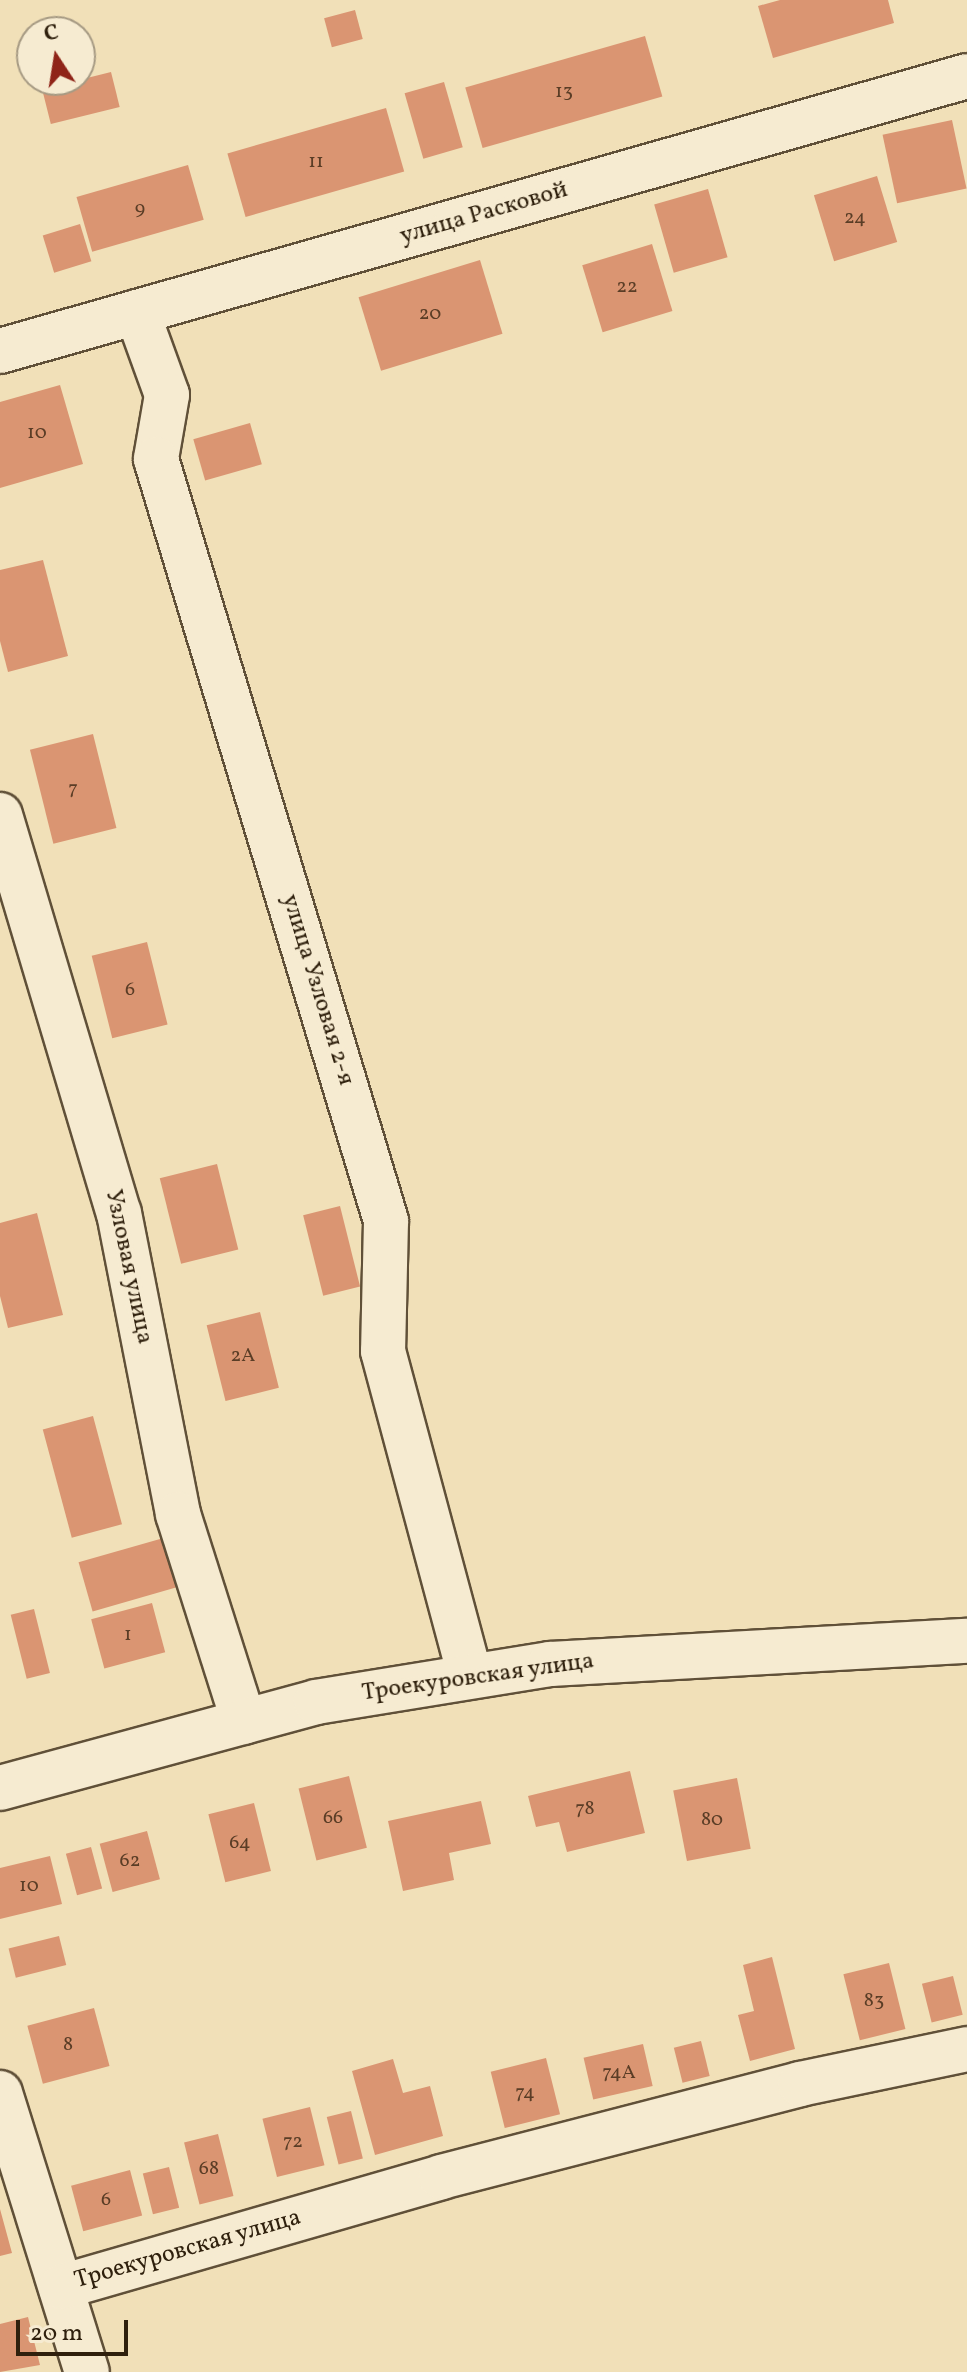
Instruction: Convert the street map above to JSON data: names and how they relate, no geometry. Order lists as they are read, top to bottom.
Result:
{
  "streets": {
    "street": [
      "улица Расковой",
      "улица Узловая 2-я",
      "Узловая улица",
      "Троекуровская улица"
    ]
  },
  "crossings": [
    ["улица Расковой", "улица Узловая 2-я"],
    ["улица Узловая 2-я", "Троекуровская улица"],
    ["Узловая улица", "Троекуровская улица"]
  ],
  "house_numbers": [
    "13",
    "11",
    "9",
    "24",
    "22",
    "20",
    "10",
    "7",
    "6",
    "2А",
    "1",
    "78",
    "66",
    "80",
    "64",
    "62",
    "10",
    "83",
    "8",
    "74А",
    "74",
    "72",
    "68",
    "6"
  ],
  "scale_bar": "20 m",
  "north": "top"
}
